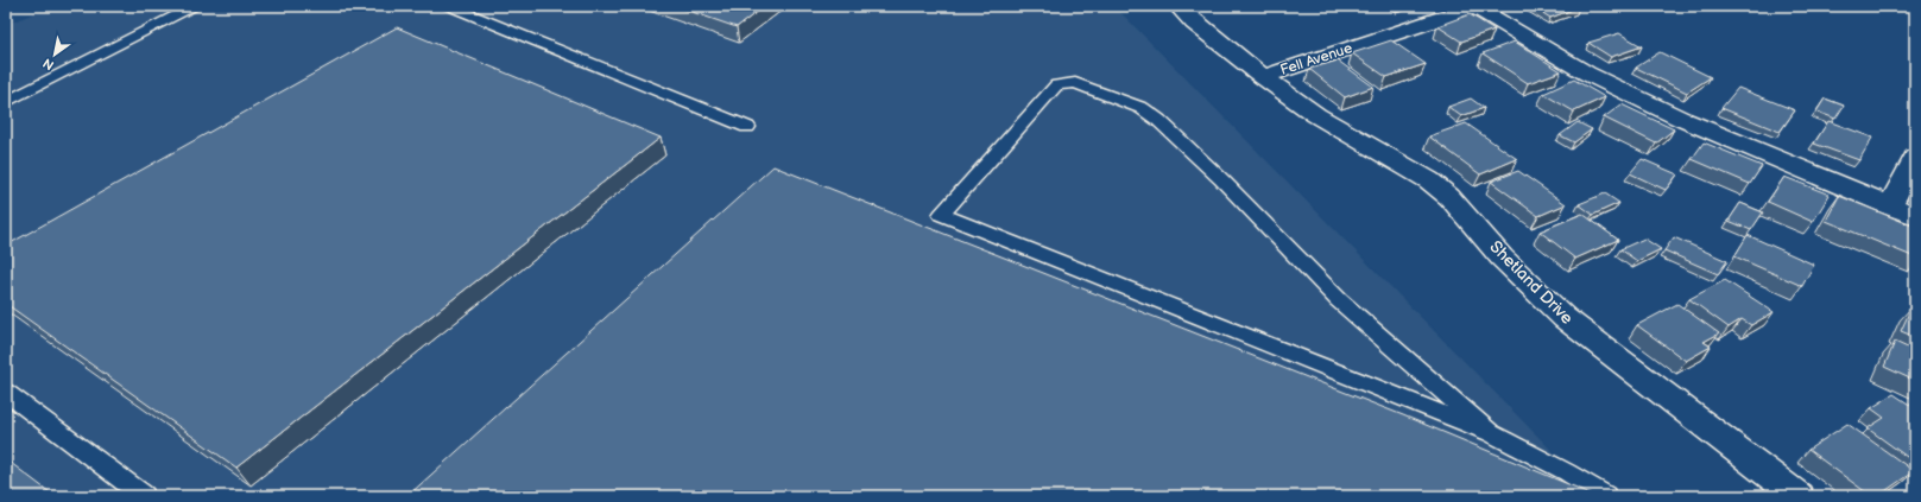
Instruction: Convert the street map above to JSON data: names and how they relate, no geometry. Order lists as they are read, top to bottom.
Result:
{
  "streets": {
    "street": ["Fell Avenue", "Shetland Drive"]
  },
  "crossings": [
    ["Fell Avenue", "Shetland Drive"]
  ],
  "north": "bottom left"
}
